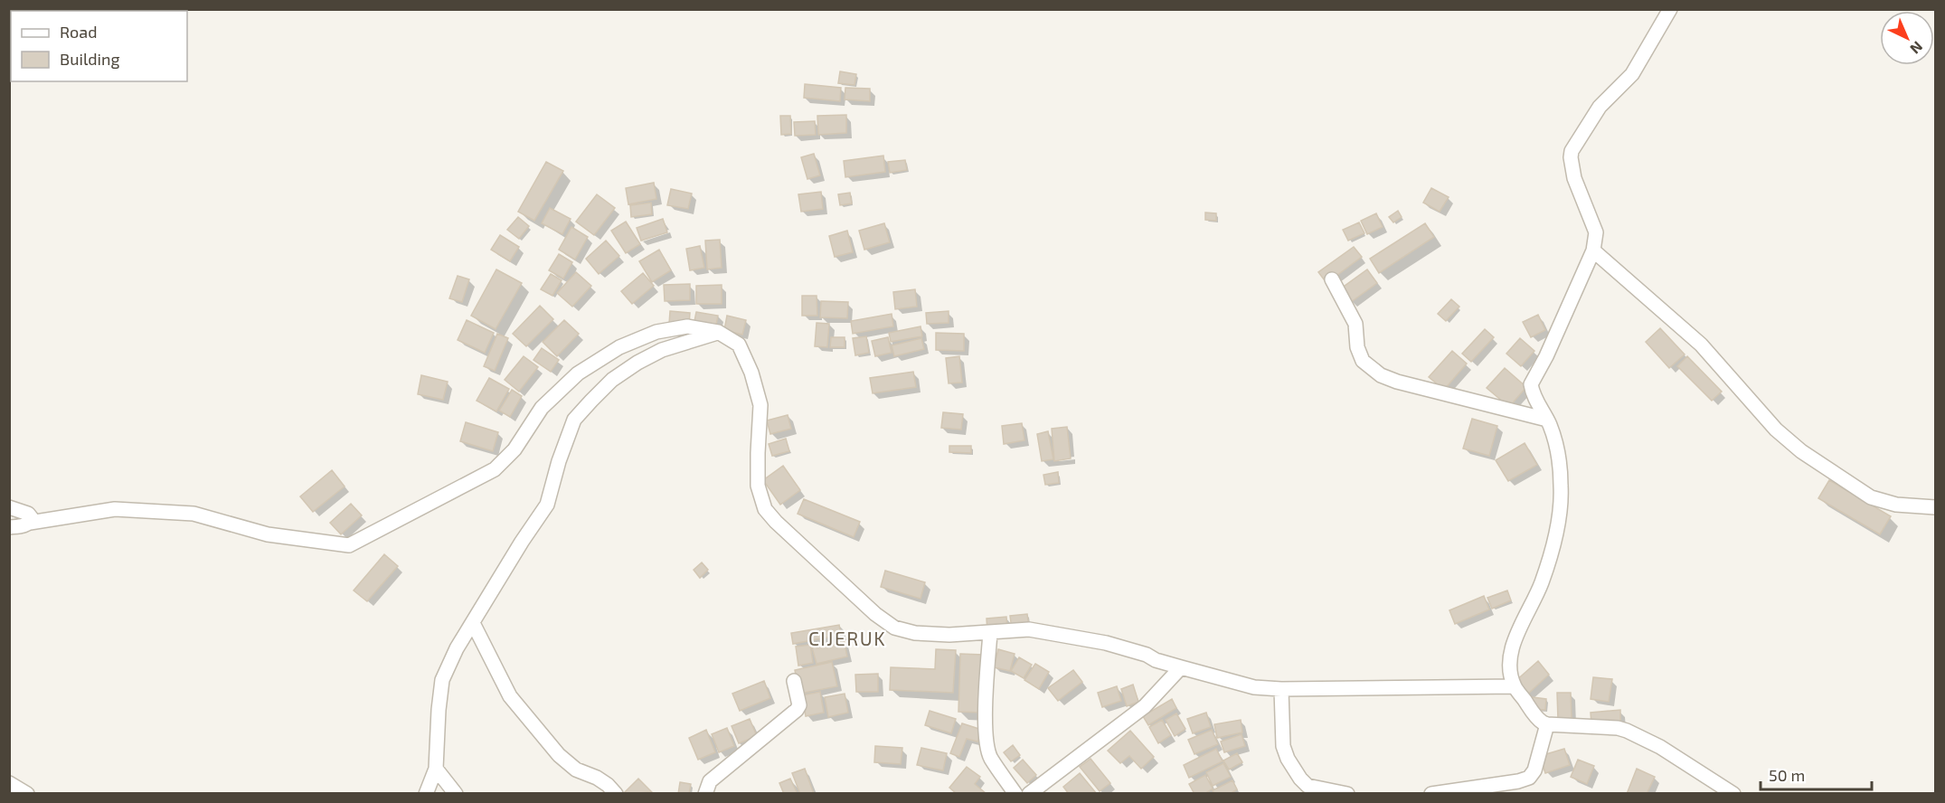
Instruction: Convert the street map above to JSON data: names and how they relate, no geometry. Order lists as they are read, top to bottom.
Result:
{
  "districts": ["CIJERUK"],
  "legend": ["Road", "Building"],
  "scale_bar": "50 m",
  "north": "bottom right"
}
